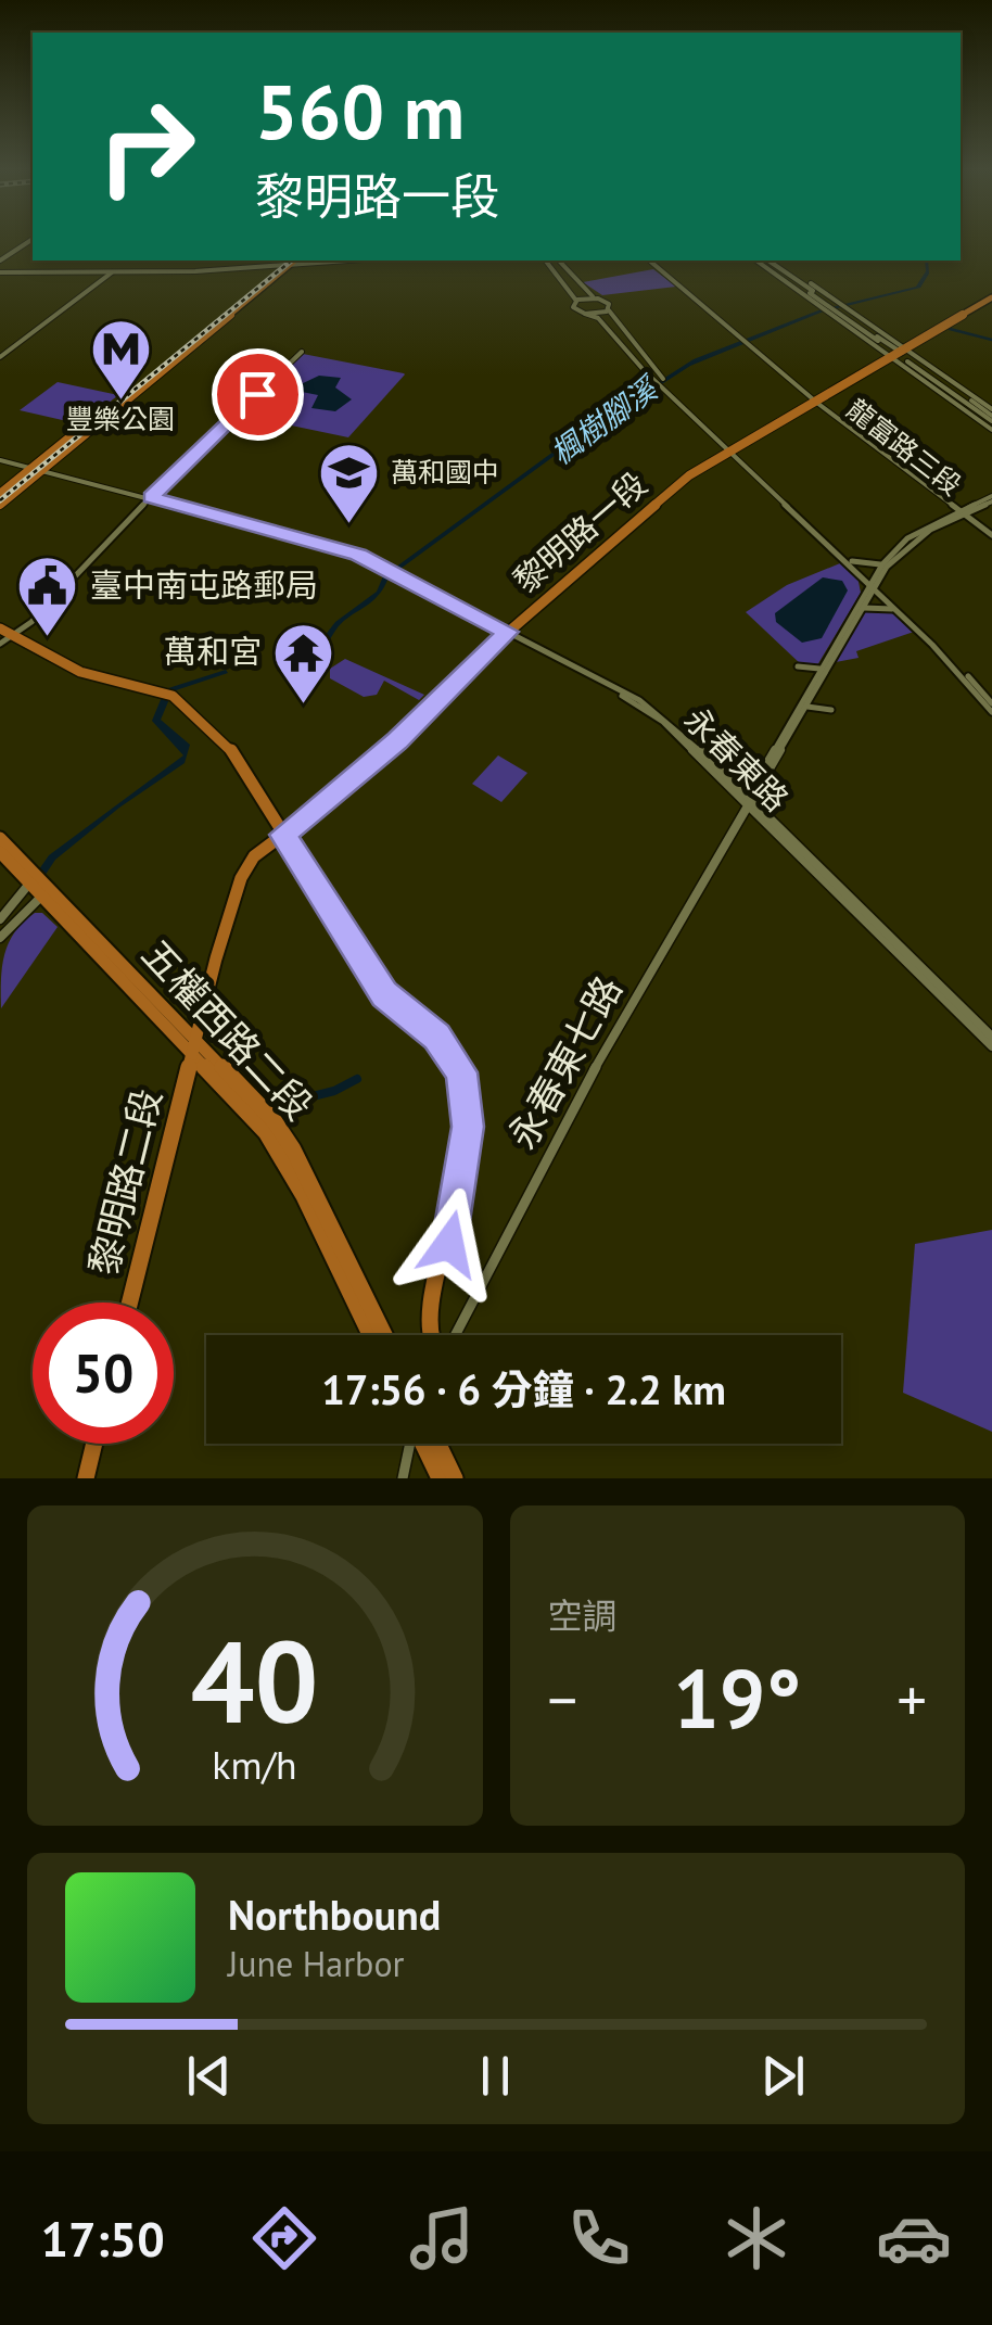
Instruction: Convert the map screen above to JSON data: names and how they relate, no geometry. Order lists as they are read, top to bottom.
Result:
{
  "streets": {
    "main road": ["黎明路一段", "五權西路二段", "黎明路二段"],
    "street": ["龍富路三段", "永春東路", "永春東七路"]
  },
  "crossings": [
    ["龍富路三段", "黎明路一段"],
    ["龍富路三段", "永春東七路"],
    ["黎明路一段", "永春東路"],
    ["黎明路一段", "五權西路二段"],
    ["黎明路一段", "黎明路二段"],
    ["永春東路", "永春東七路"],
    ["五權西路二段", "黎明路二段"]
  ],
  "water": ["楓樹腳溪"],
  "places": {
    "metro station": ["豐樂公園"],
    "school or university": ["萬和國中"],
    "public building": ["臺中南屯路郵局"],
    "temple": ["萬和宮"]
  },
  "page": {
    "turn": ["560 m", "黎明路一段"],
    "limit": "50",
    "trip": "17:56 · 6 分鐘 · 2.2 km",
    "tile": "空調",
    "heat": ["−", "19°", "+"],
    "song": ["Northbound", "June Harbor"],
    "tabs": "17:50",
    "gauge": ["40", "km/h"]
  }
}
